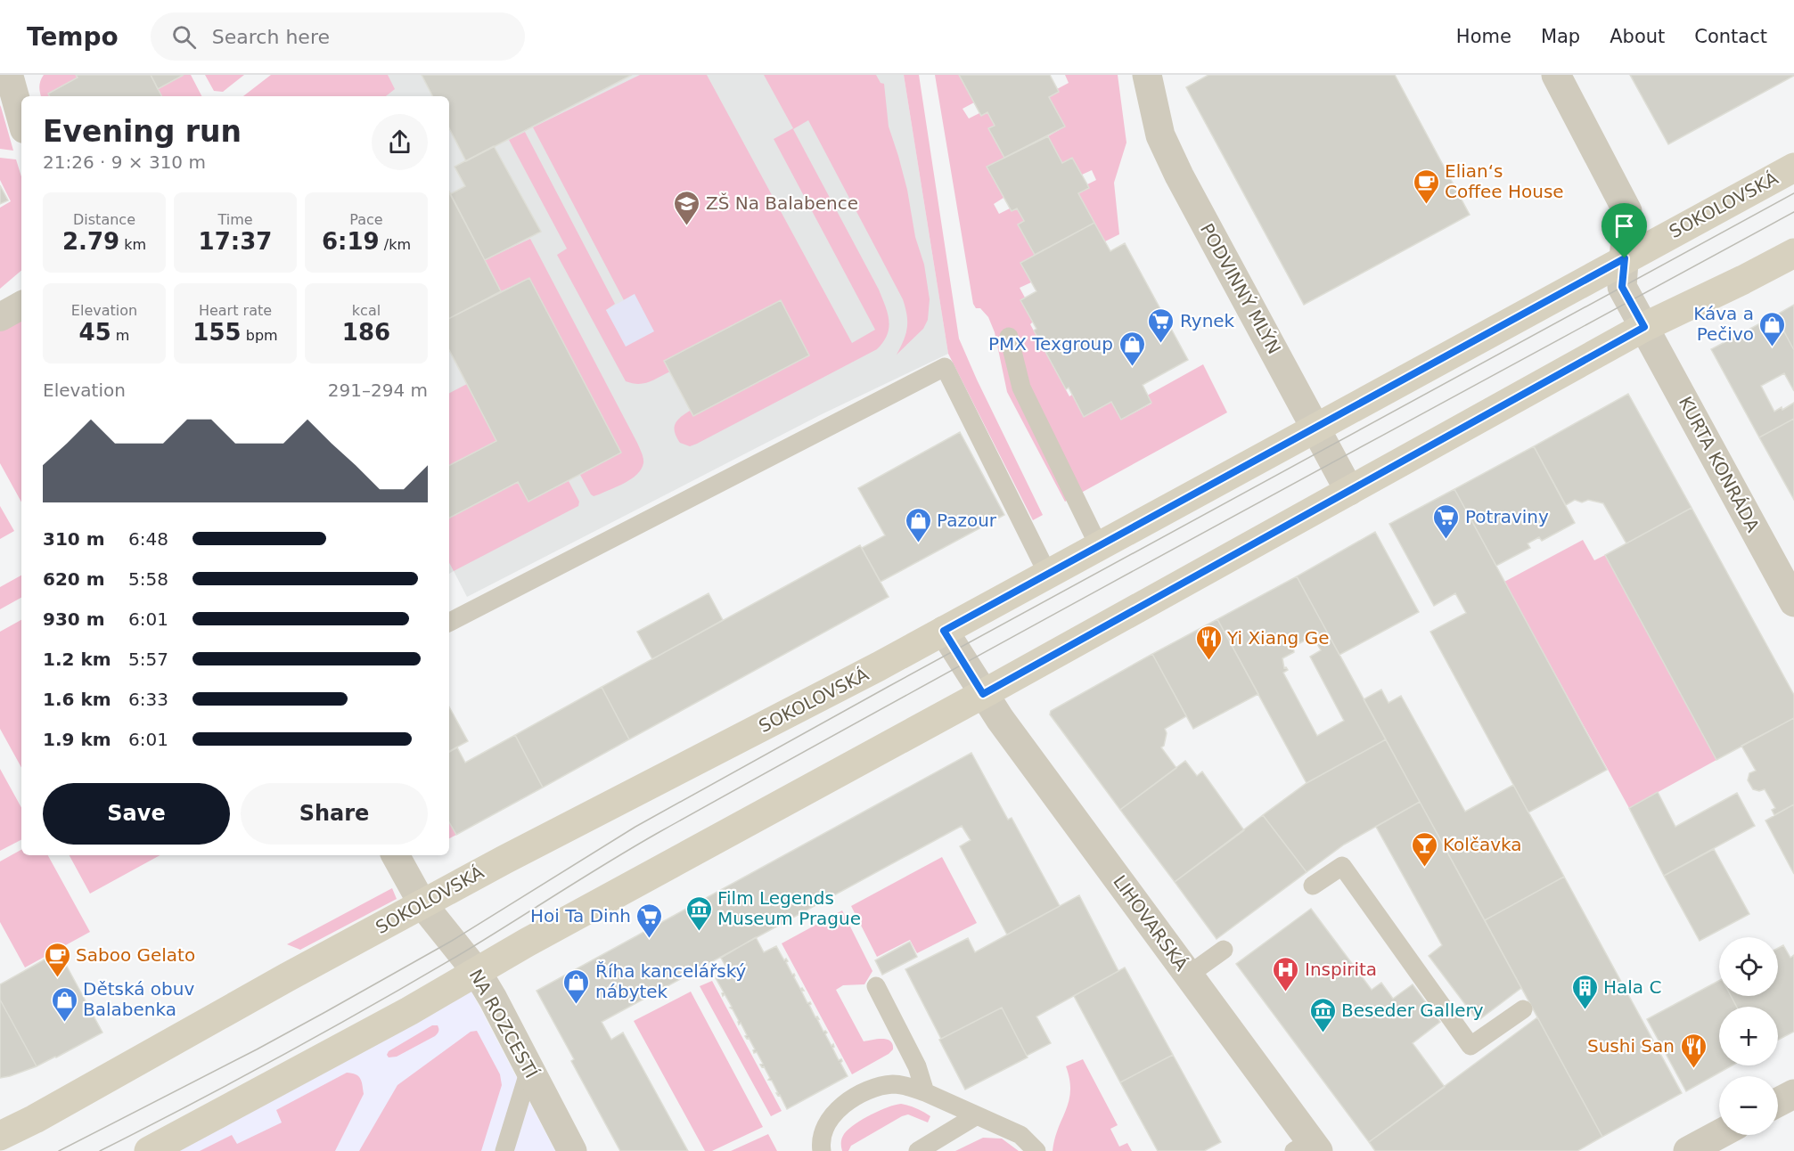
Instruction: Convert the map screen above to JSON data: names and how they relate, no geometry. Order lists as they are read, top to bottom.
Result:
{
  "streets": {
    "main road": ["SOKOLOVSKÁ"],
    "street": [
      "PODVINNÝ MLÝN",
      "KURTA KONRÁDA",
      "LIHOVARSKÁ",
      "NA ROZCESTÍ"
    ]
  },
  "crossings": [
    ["SOKOLOVSKÁ", "PODVINNÝ MLÝN"],
    ["SOKOLOVSKÁ", "LIHOVARSKÁ"],
    ["SOKOLOVSKÁ", "NA ROZCESTÍ"]
  ],
  "places": {
    "cafe": ["Elian‘s Coffee House", "Saboo Gelato"],
    "school or university": ["ZŠ Na Balabence"],
    "supermarket": ["Rynek", "Potraviny", "Hoi Ta Dinh"],
    "shop": [
      "Káva a Pečivo",
      "PMX Texgroup",
      "Pazour",
      "Říha kancelářský nábytek",
      "Dětská obuv Balabenka"
    ],
    "restaurant": ["Yi Xiang Ge", "Sushi San"],
    "bar": ["Kolčavka"],
    "museum": ["Film Legends Museum Prague", "Beseder Gallery"],
    "hospital": ["Inspirita"],
    "building": ["Hala C"]
  },
  "page": {
    "header": "Tempo",
    "search": "Search here",
    "nav": [
      "Home",
      "Map",
      "About",
      "Contact"
    ],
    "heading": ["Evening run", "21:26 · 9 × 310 m"],
    "stats": [
      ["Distance", "2.79 km"],
      ["Time", "17:37"],
      ["Pace", "6:19 /km"],
      ["Elevation", "45 m"],
      ["Heart rate", "155 bpm"],
      ["kcal", "186"]
    ],
    "chart": ["Elevation", "291–294 m"],
    "list": [
      {
        "name": "310 m",
        "note": "6:48"
      },
      {
        "name": "620 m",
        "note": "5:58"
      },
      {
        "name": "930 m",
        "note": "6:01"
      },
      {
        "name": "1.2 km",
        "note": "5:57"
      },
      {
        "name": "1.6 km",
        "note": "6:33"
      },
      {
        "name": "1.9 km",
        "note": "6:01"
      }
    ],
    "buttons": ["Save", "Share"],
    "map_buttons": ["+", "−"]
  }
}
